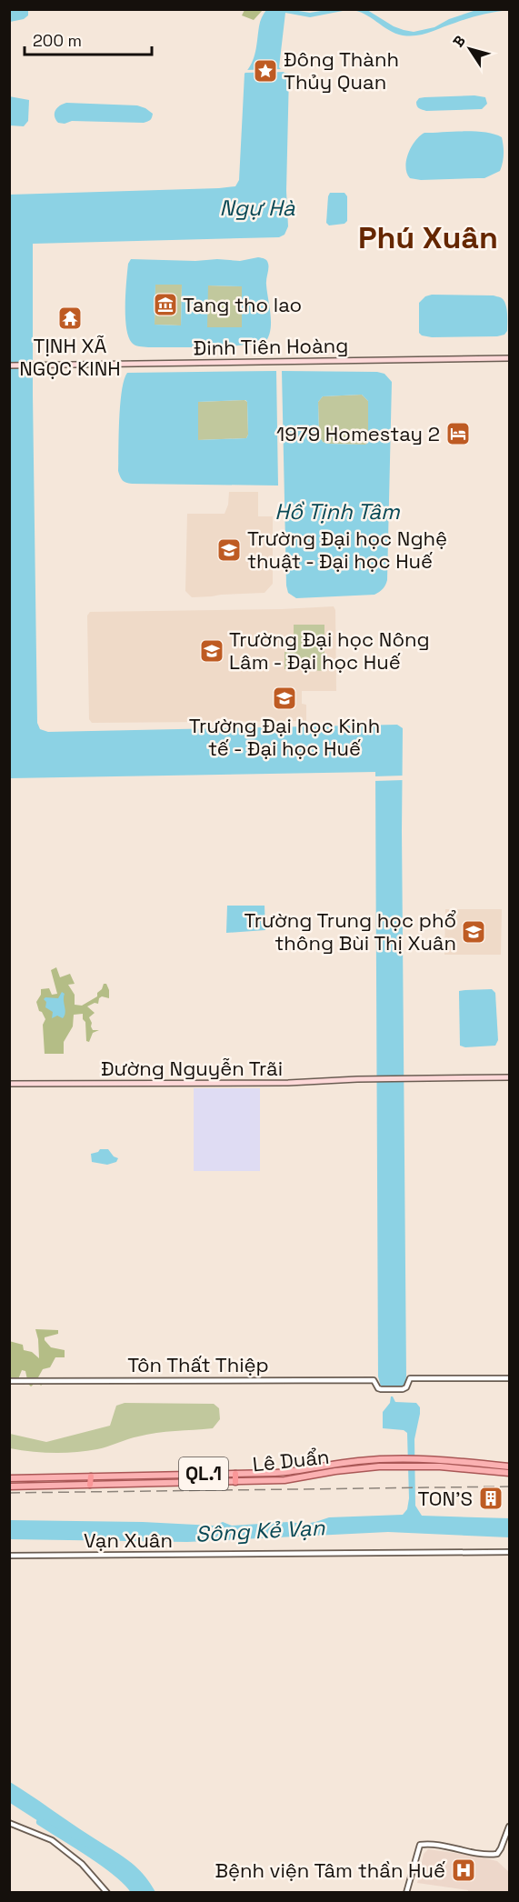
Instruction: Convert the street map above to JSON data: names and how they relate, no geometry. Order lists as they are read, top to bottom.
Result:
{
  "streets": {
    "main road": [
      "Đinh Tiên Hoàng",
      "Đường Nguyễn Trãi",
      "Lê Duẩn",
      "QL.1"
    ],
    "street": ["Tôn Thất Thiệp", "Vạn Xuân"]
  },
  "districts": ["Phú Xuân"],
  "water": ["Ngự Hà", "Hồ Tịnh Tâm", "Sông Kẻ Vạn"],
  "places": {
    "place": ["Đông Thành Thủy Quan"],
    "museum": ["Tang tho lao"],
    "temple": ["TỊNH XÃ NGỌC KINH"],
    "hotel": ["1979 Homestay 2"],
    "school or university": [
      "Trường Đại học Nghệ thuật - Đại học Huế",
      "Trường Đại học Nông Lâm - Đại học Huế",
      "Trường Đại học Kinh tế - Đại học Huế",
      "Trường Trung học phổ thông Bùi Thị Xuân"
    ],
    "building": ["TON'S"],
    "hospital": ["Bệnh viện Tâm thần Huế"]
  },
  "scale_bar": "200 m",
  "north": "top left"
}
